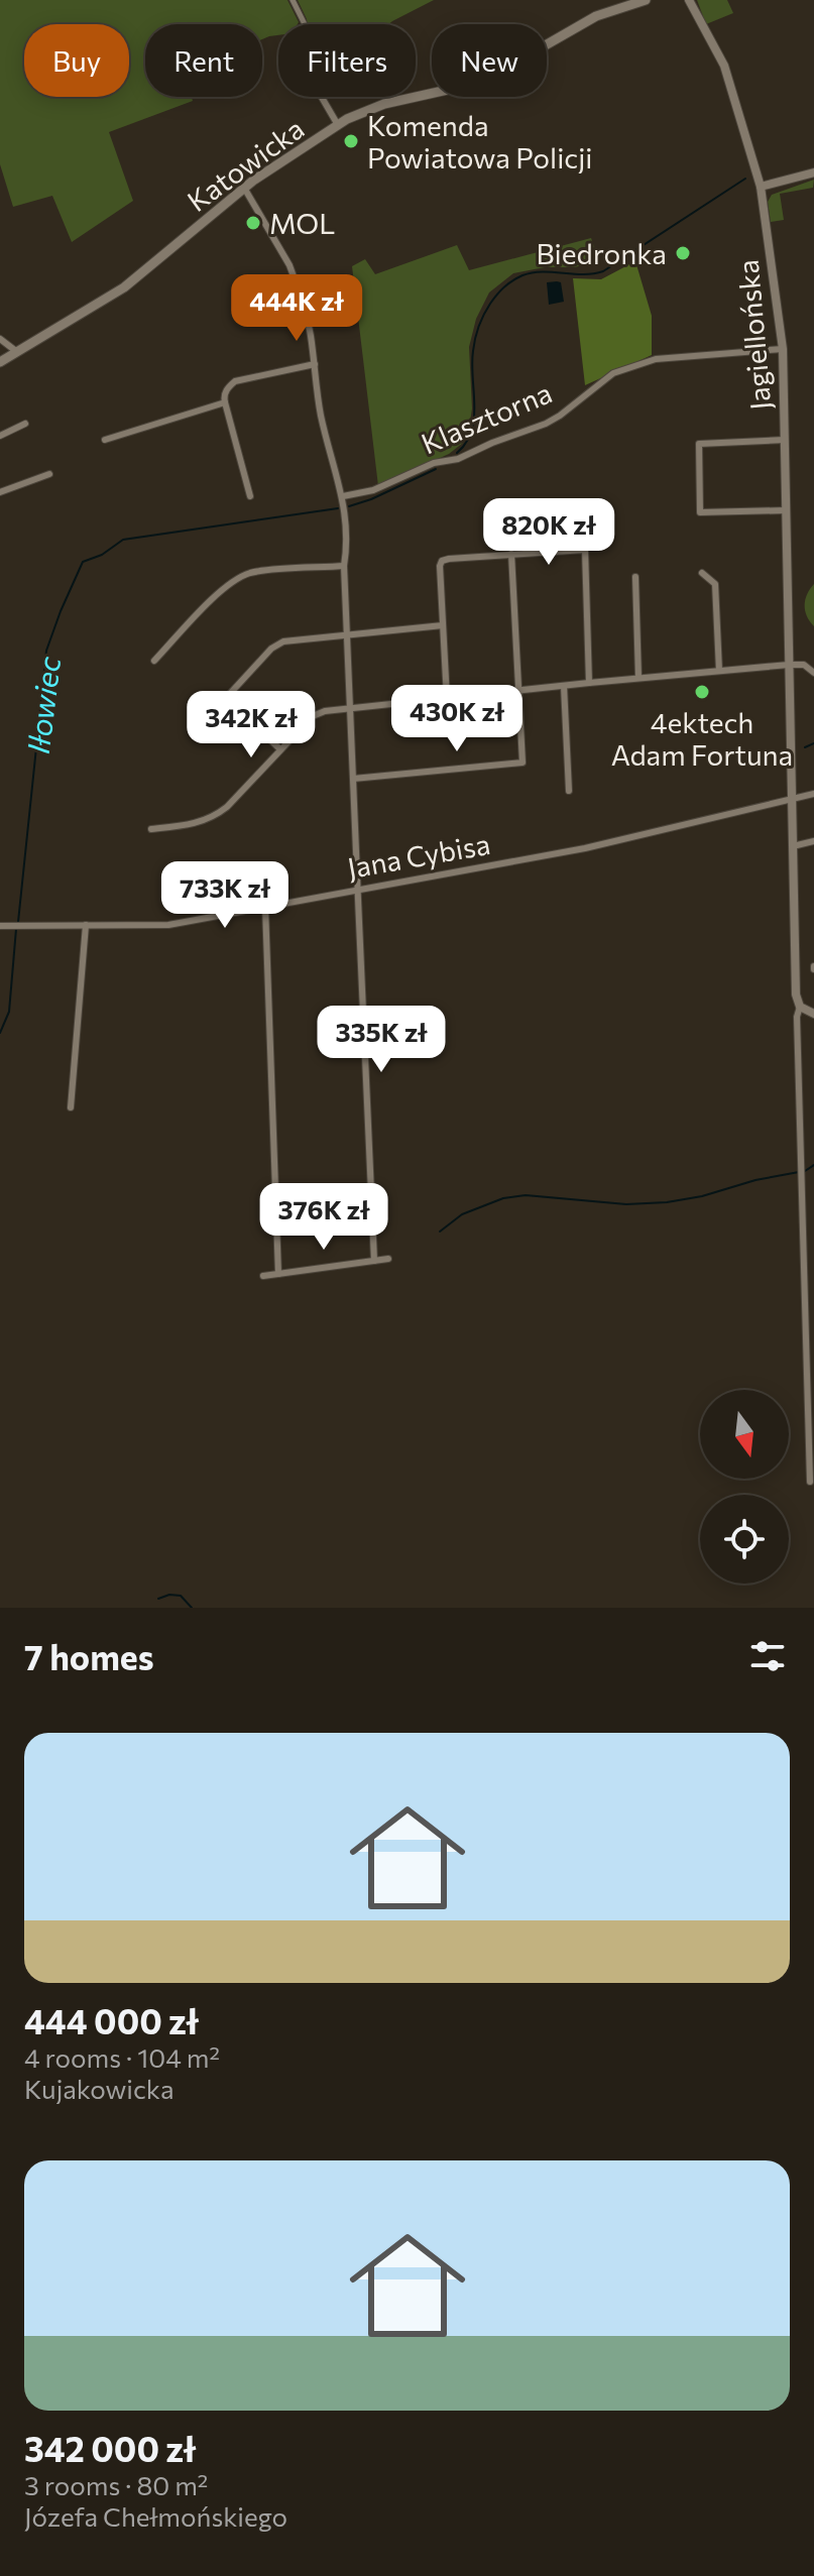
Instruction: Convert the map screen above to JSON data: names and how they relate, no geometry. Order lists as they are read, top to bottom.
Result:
{
  "streets": {
    "main road": ["Katowicka"],
    "street": ["Jagiellońska", "Klasztorna", "Jana Cybisa"]
  },
  "crossings": [
    ["Jagiellońska", "Klasztorna"],
    ["Jagiellońska", "Jana Cybisa"]
  ],
  "water": ["Iłowiec"],
  "places": [
    "Komenda Powiatowa Policji",
    "MOL",
    "Biedronka",
    "4ektech Adam Fortuna"
  ],
  "north": "bottom",
  "page": {
    "chip": [
      "Buy",
      "Rent",
      "Filters",
      "New"
    ],
    "price": [
      "444K zł",
      "820K zł",
      "430K zł",
      "342K zł",
      "733K zł",
      "335K zł",
      "376K zł"
    ],
    "heading": "7 homes",
    "list": [
      {
        "name": "444 000 zł",
        "note": "4 rooms · 104 m² · Kujakowicka"
      },
      {
        "name": "342 000 zł",
        "note": "3 rooms · 80 m² · Józefa Chełmońskiego"
      }
    ]
  }
}
